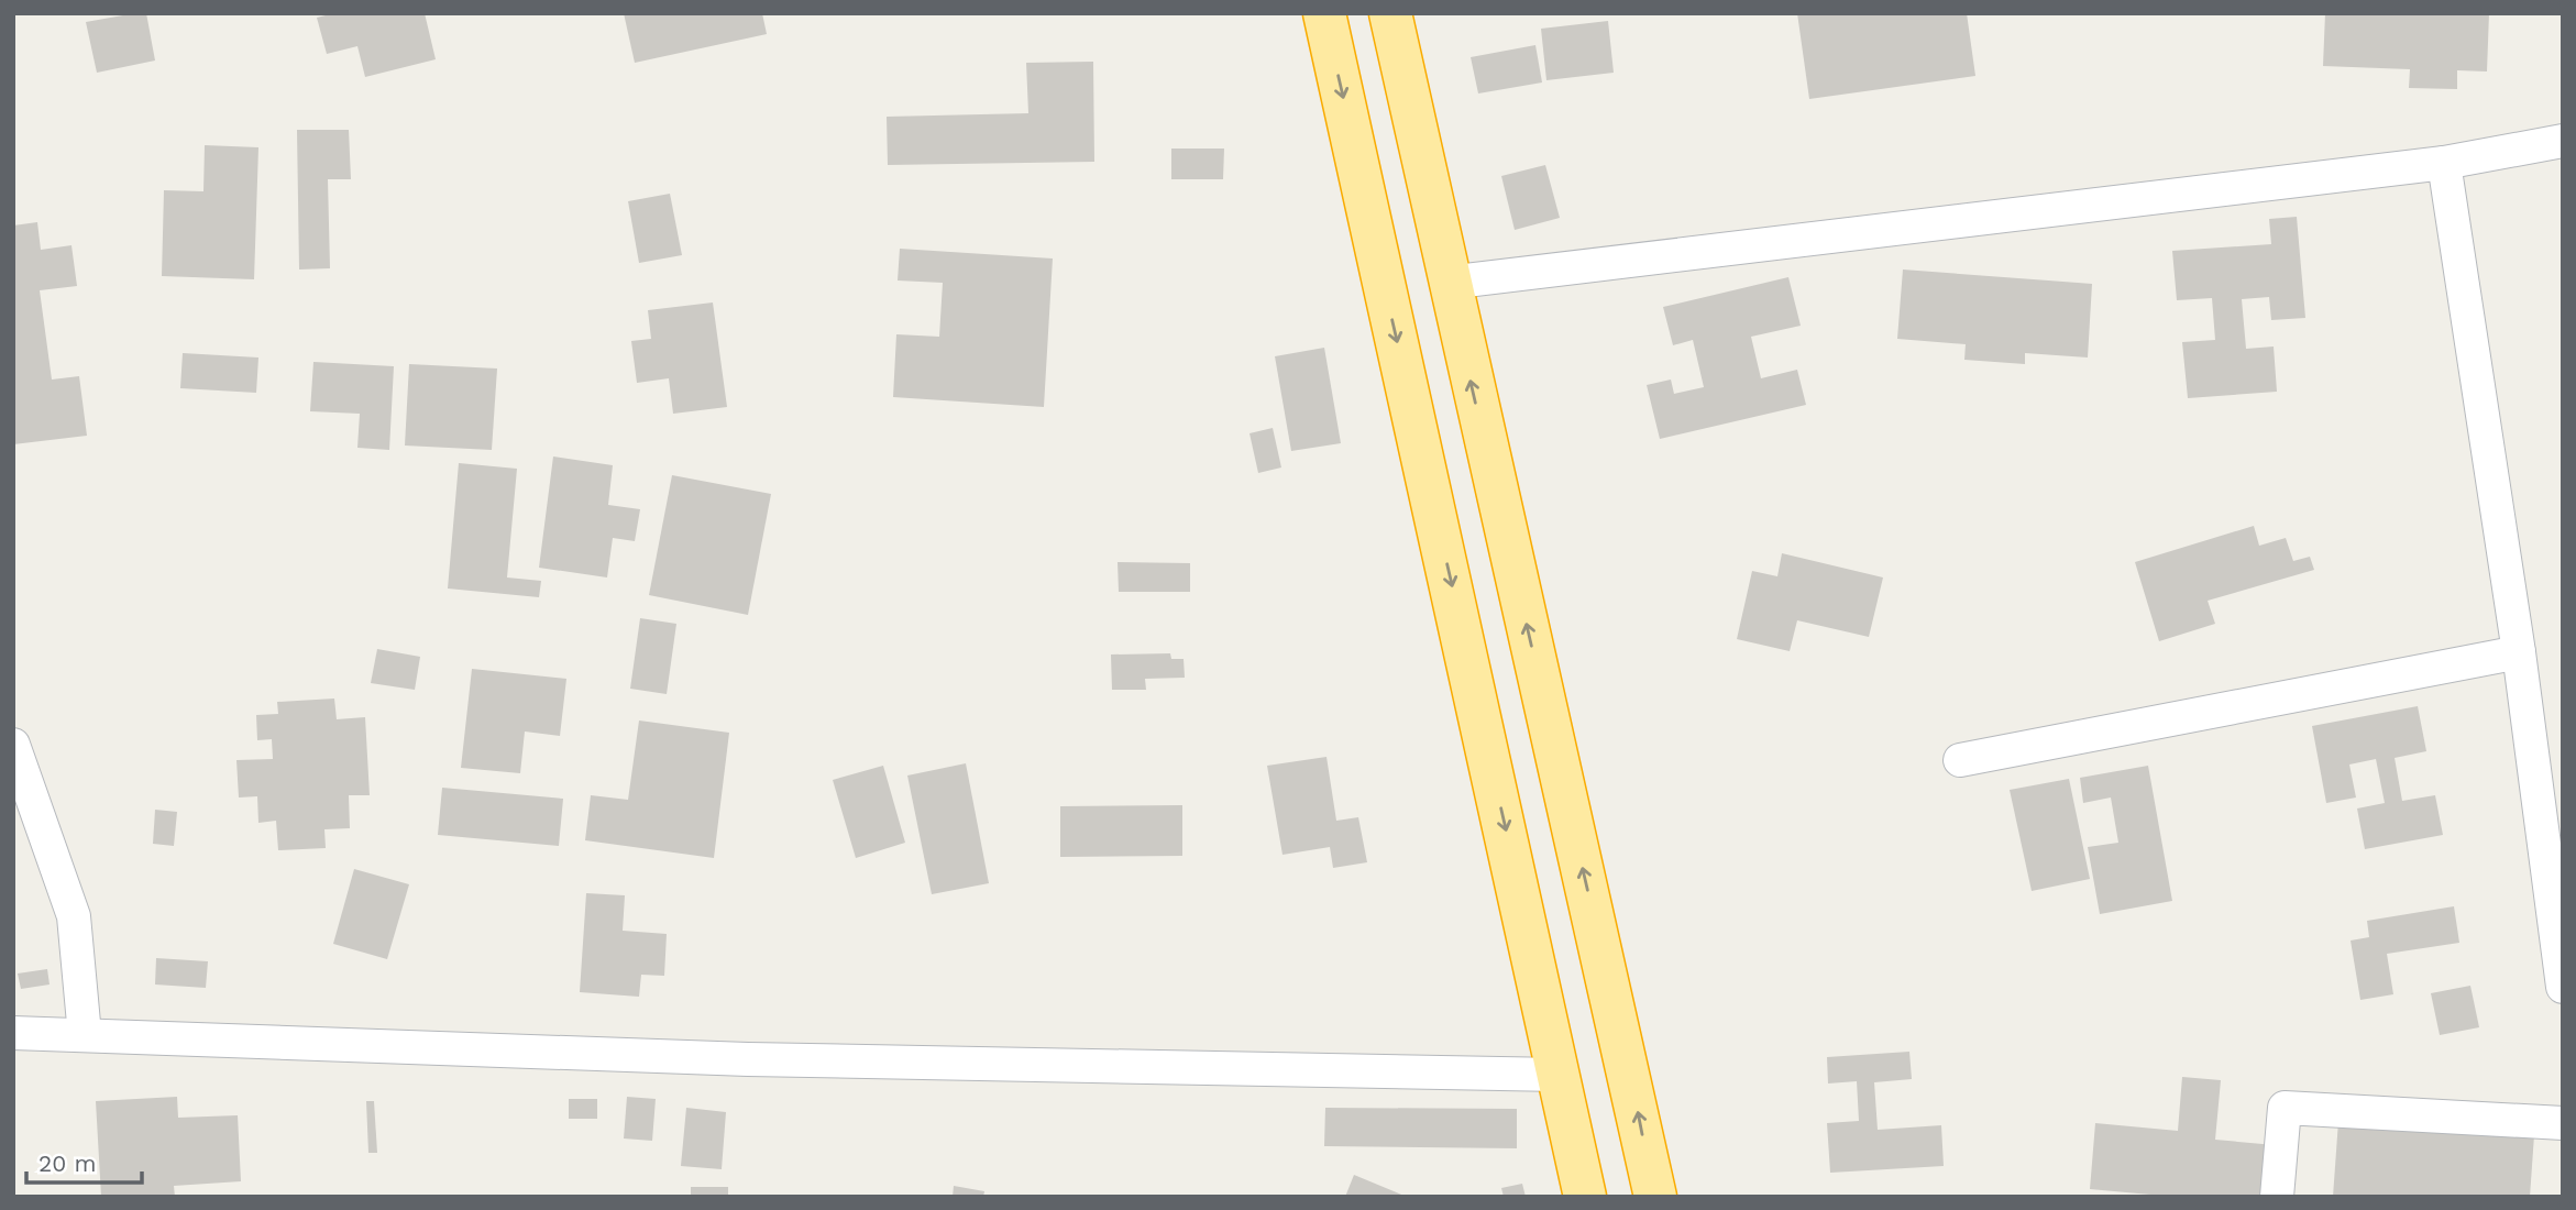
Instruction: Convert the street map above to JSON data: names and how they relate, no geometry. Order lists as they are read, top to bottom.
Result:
{
  "scale_bar": "20 m"
}
